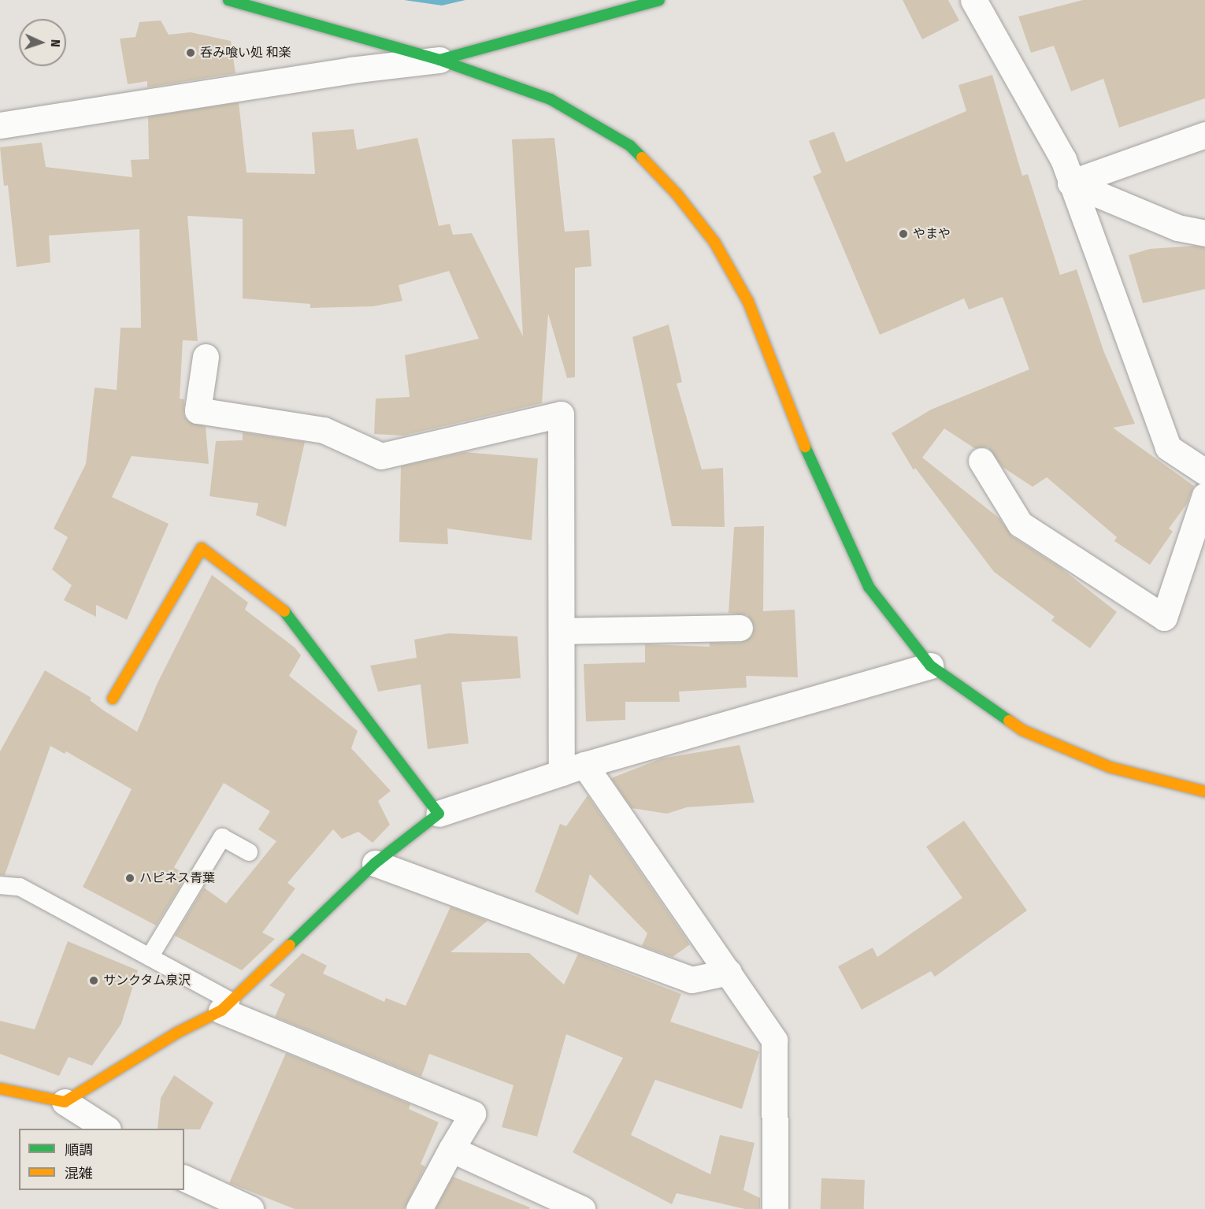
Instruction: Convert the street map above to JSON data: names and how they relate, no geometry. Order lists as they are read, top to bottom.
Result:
{
  "places": [
    "呑み喰い処 和楽",
    "やまや",
    "ハピネス青葉",
    "サンクタム泉沢"
  ],
  "legend": ["順調", "混雑"],
  "north": "right"
}
